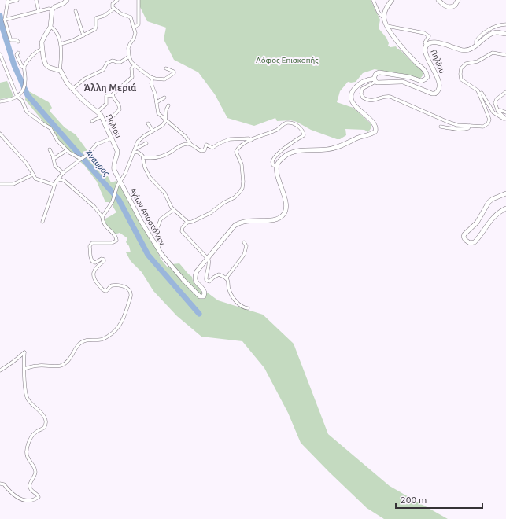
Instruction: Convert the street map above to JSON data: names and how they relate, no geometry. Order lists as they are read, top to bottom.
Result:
{
  "streets": {
    "main road": ["Πηλίου", "Αγίων Αποστόλων"]
  },
  "crossings": [
    ["Πηλίου", "Αγίων Αποστόλων"]
  ],
  "districts": ["Άλλη Μεριά"],
  "water": ["Άναυρος"],
  "parks": ["Λόφος Επισκοπής"],
  "scale_bar": "200 m"
}
